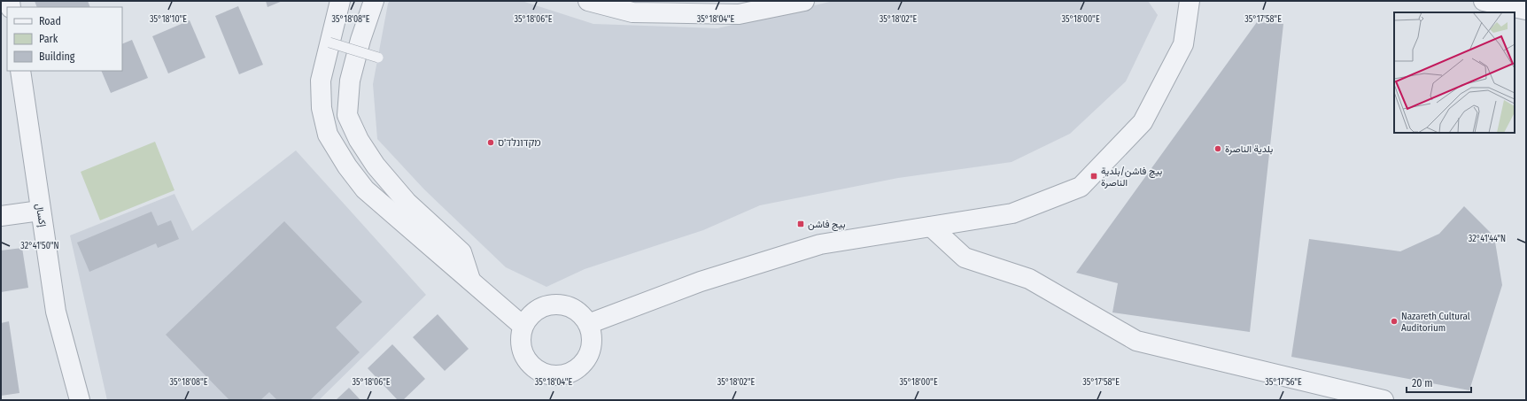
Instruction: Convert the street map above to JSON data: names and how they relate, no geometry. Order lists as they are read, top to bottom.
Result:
{
  "streets": {
    "street": ["إكسال"]
  },
  "places": {
    "other": ["מקדונלד'ס", "بلدية الناصرة", "Nazareth Cultural Auditorium"],
    "transit": ["بيچ فاشن/بلدية الناصرة", "بيج فاشن"]
  },
  "legend": ["Road", "Park", "Building"],
  "scale_bar": "20 m",
  "coordinates": [
    "35°18'10\"E",
    "35°17'58\"E",
    "35°18'08\"E",
    "35°18'06\"E",
    "35°18'04\"E",
    "35°18'02\"E",
    "35°18'00\"E",
    "32°41'44\"N",
    "32°41'50\"N",
    "35°17'56\"E"
  ]
}
